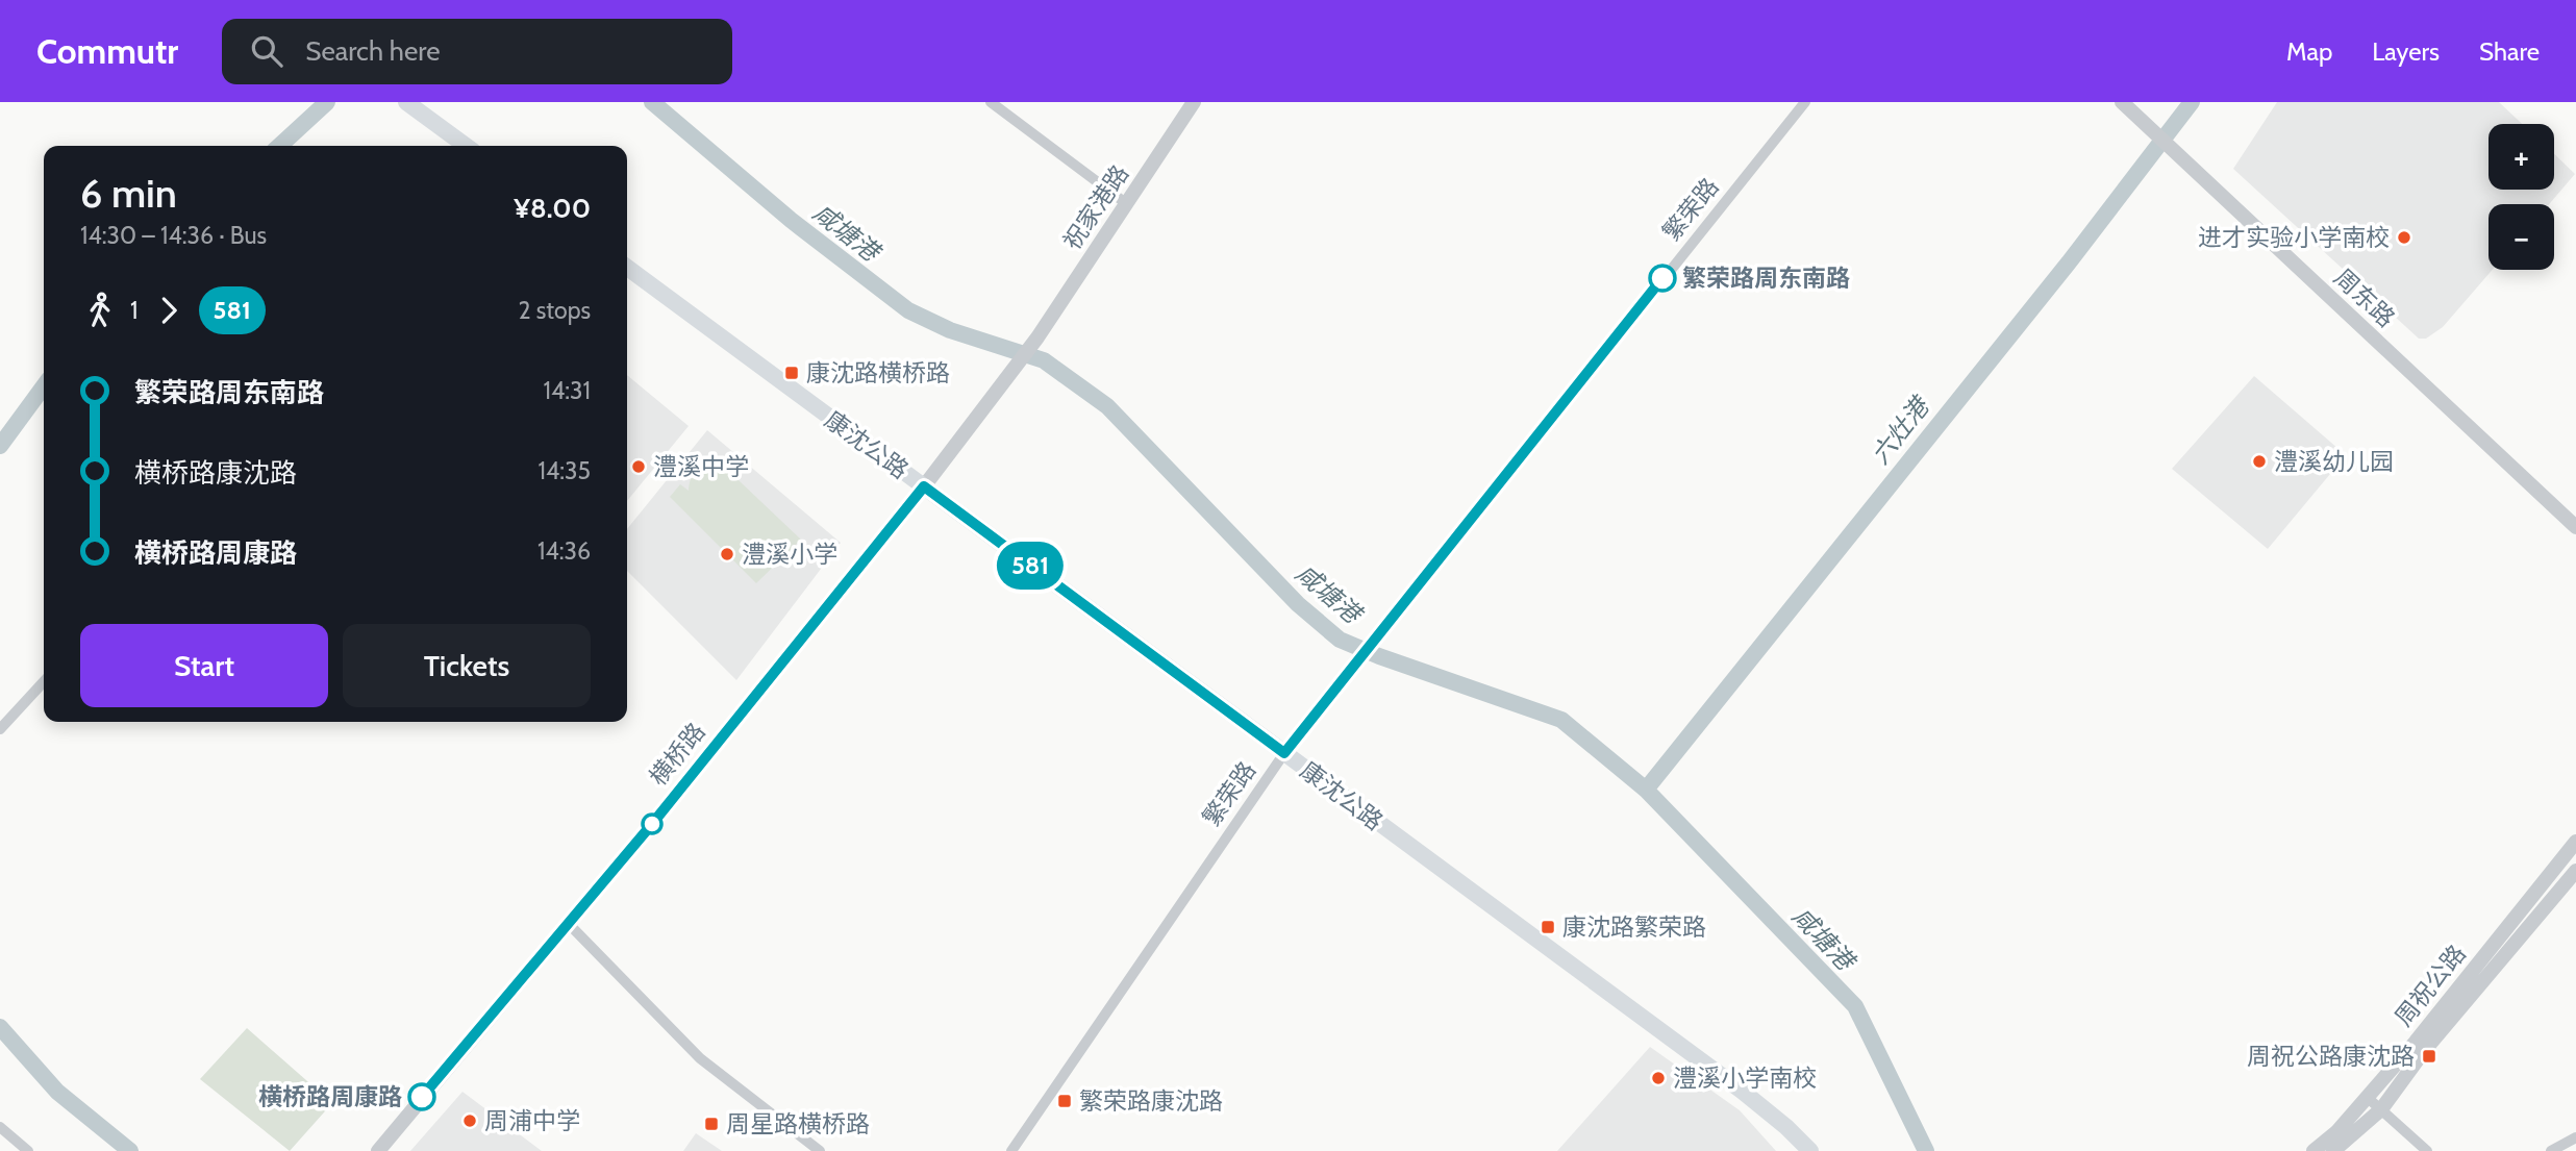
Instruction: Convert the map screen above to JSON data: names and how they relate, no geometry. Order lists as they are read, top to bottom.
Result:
{
  "streets": {
    "main road": ["康沈公路"],
    "street": [
      "祝家港路",
      "繁荣路",
      "周东路",
      "横桥路",
      "周祝公路"
    ]
  },
  "crossings": [
    ["祝家港路", "横桥路"],
    ["繁荣路", "康沈公路"],
    ["康沈公路", "横桥路"]
  ],
  "water": ["咸塘港", "六灶港"],
  "places": {
    "other": [
      "进才实验小学南校",
      "繁荣路周东南路",
      "澧溪幼儿园",
      "澧溪中学",
      "澧溪小学",
      "澧溪小学南校",
      "横桥路周康路",
      "周浦中学"
    ],
    "transit": [
      "康沈路横桥路",
      "康沈路繁荣路",
      "周祝公路康沈路",
      "繁荣路康沈路",
      "周星路横桥路"
    ]
  },
  "lines": ["bus line 581"],
  "page": {
    "header": "Commutr",
    "search": "Search here",
    "nav": ["Map", "Layers", "Share"],
    "on_map": "581",
    "map_buttons": ["+", "−"],
    "heading": ["6 min", "14:30 – 14:36 · Bus", "¥8.00"],
    "legs": ["1", "581", "2 stops"],
    "list": [
      {
        "name": "繁荣路周东南路",
        "value": "14:31"
      },
      {
        "name": "横桥路康沈路",
        "value": "14:35"
      },
      {
        "name": "横桥路周康路",
        "value": "14:36"
      }
    ],
    "buttons": ["Start", "Tickets"]
  }
}
